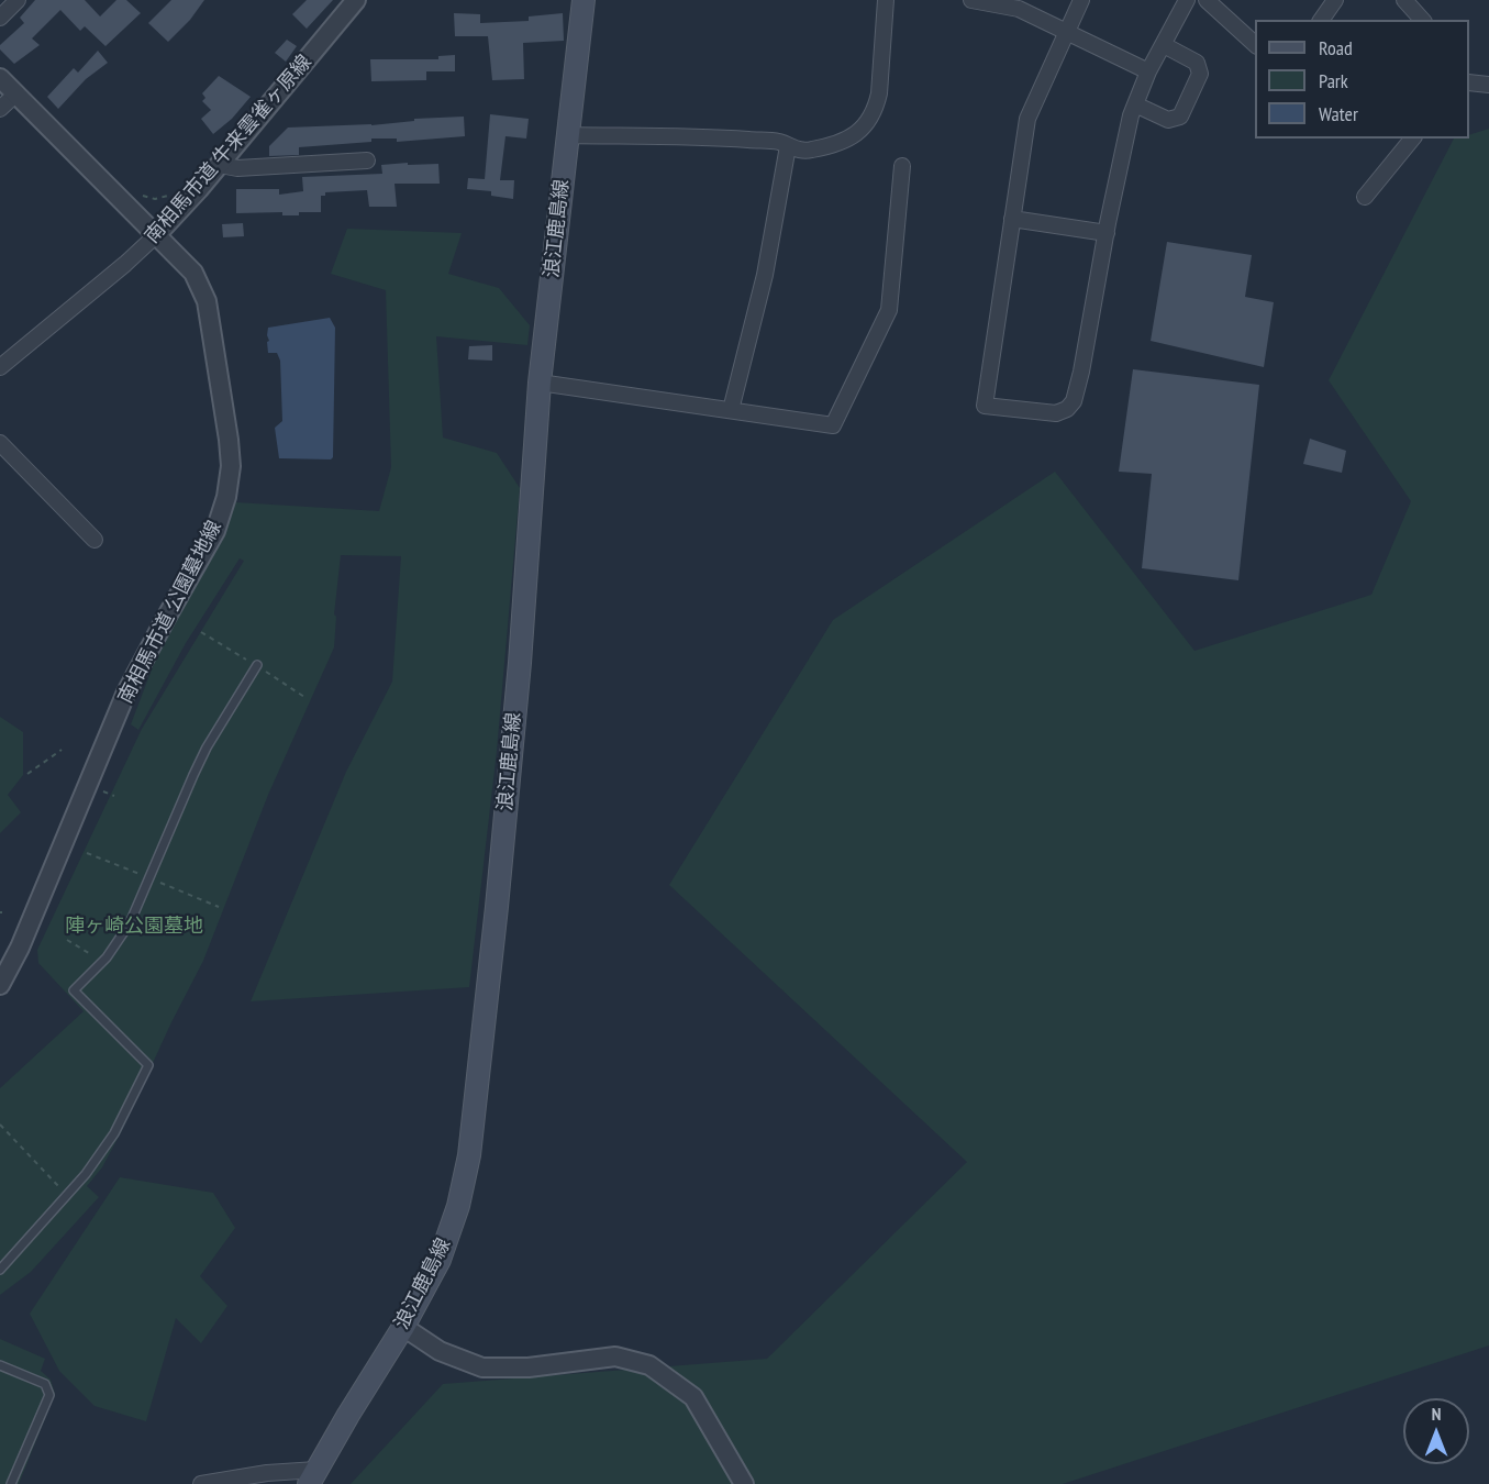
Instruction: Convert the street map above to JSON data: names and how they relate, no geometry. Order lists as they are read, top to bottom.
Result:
{
  "streets": {
    "main road": ["浪江鹿島線"],
    "street": ["南相馬市道 牛来雲雀ヶ原線", "南相馬市道 公園墓地線"]
  },
  "crossings": [
    ["南相馬市道 牛来雲雀ヶ原線", "南相馬市道 公園墓地線"]
  ],
  "parks": ["陣ヶ崎公園墓地"],
  "legend": ["Road", "Park", "Water"],
  "north": "top"
}
